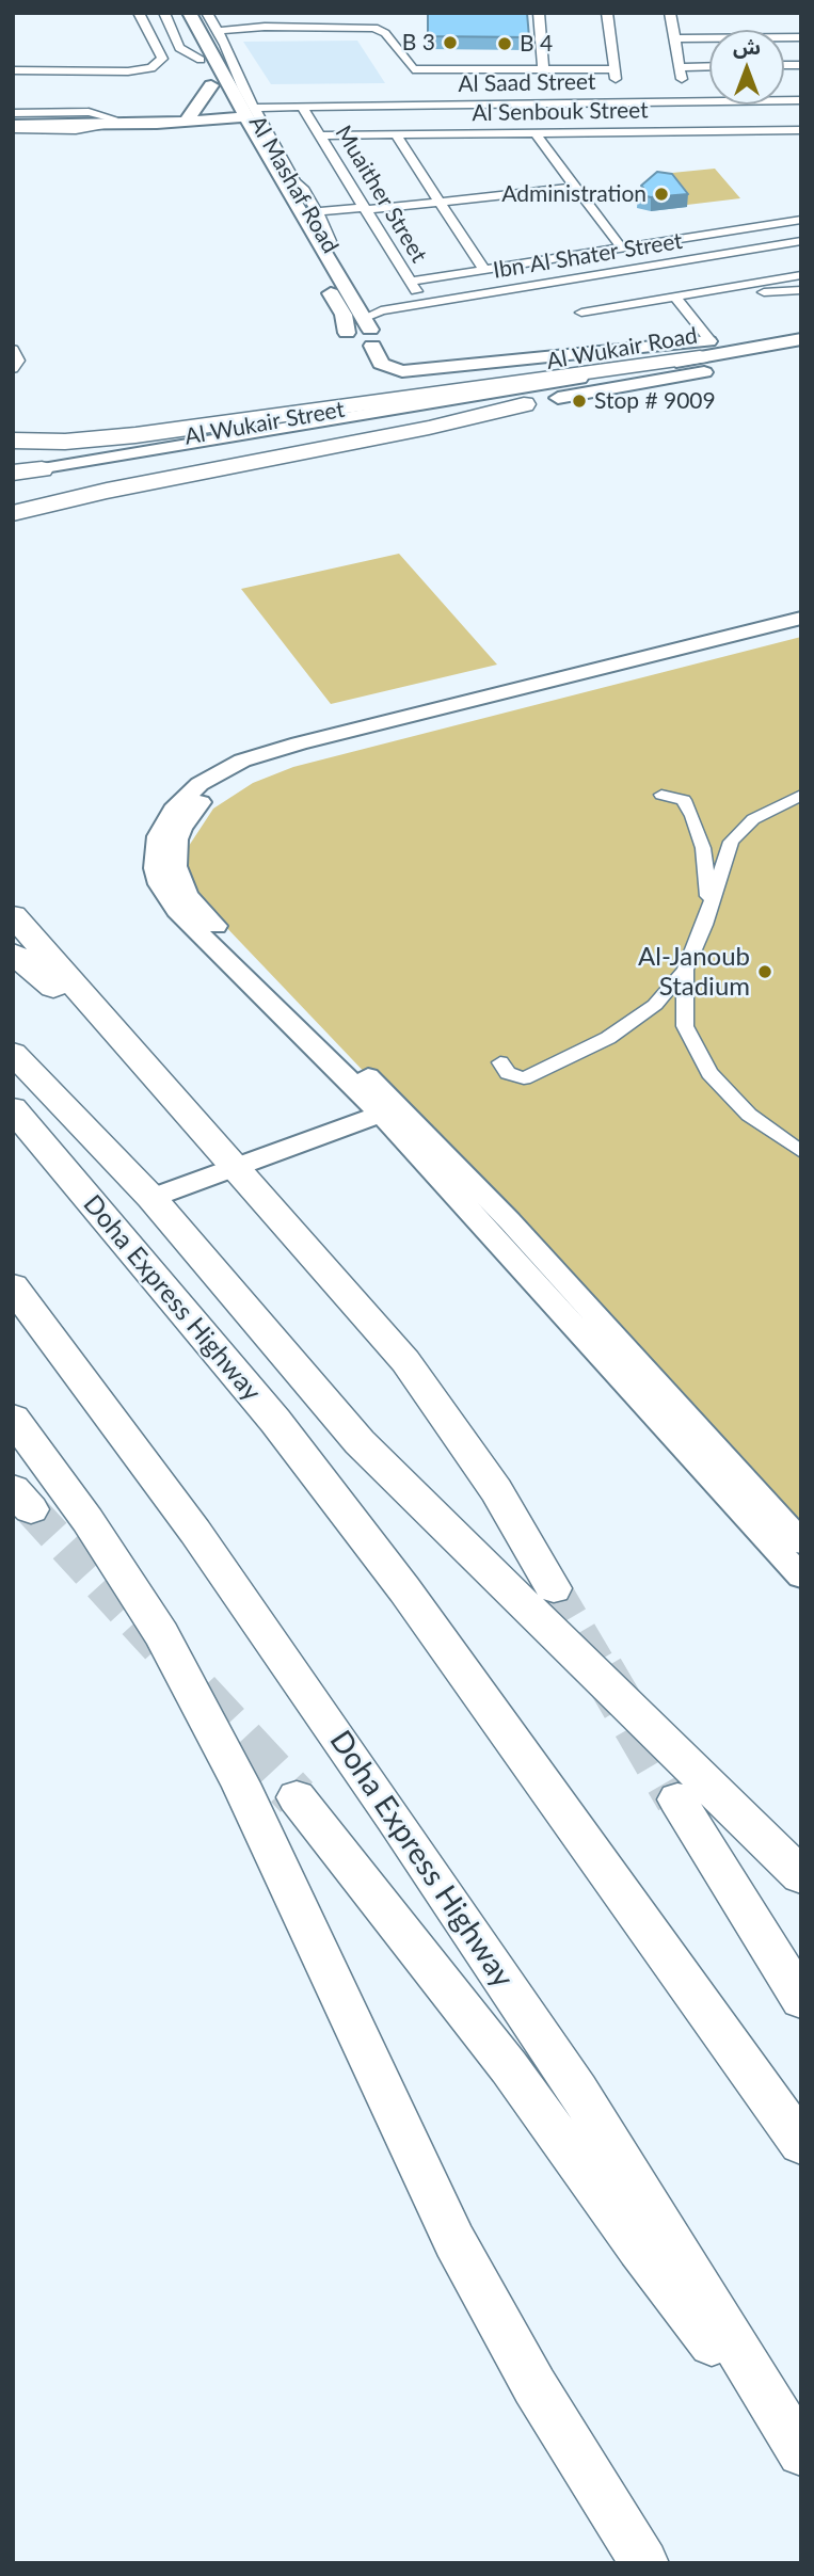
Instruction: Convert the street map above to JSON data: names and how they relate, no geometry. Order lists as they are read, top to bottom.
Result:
{
  "streets": {
    "highway": ["Doha Express Highway"],
    "street": [
      "Al Saad Street",
      "Al Senbouk Street",
      "Al Mashaf Road",
      "Muaither Street",
      "Ibn Al Shater Street",
      "Al Wukair Road",
      "Al Wukair Street"
    ]
  },
  "crossings": [
    ["Al Saad Street", "Al Mashaf Road"],
    ["Al Saad Street", "Muaither Street"],
    ["Al Senbouk Street", "Muaither Street"],
    ["Al Mashaf Road", "Ibn Al Shater Street"],
    ["Al Mashaf Road", "Al Wukair Road"],
    ["Muaither Street", "Ibn Al Shater Street"],
    ["Al Wukair Road", "Al Wukair Street"]
  ],
  "places": [
    "B 3",
    "B 4",
    "Administration",
    "Stop # 9009",
    "Al-Janoub Stadium"
  ],
  "north": "top"
}
